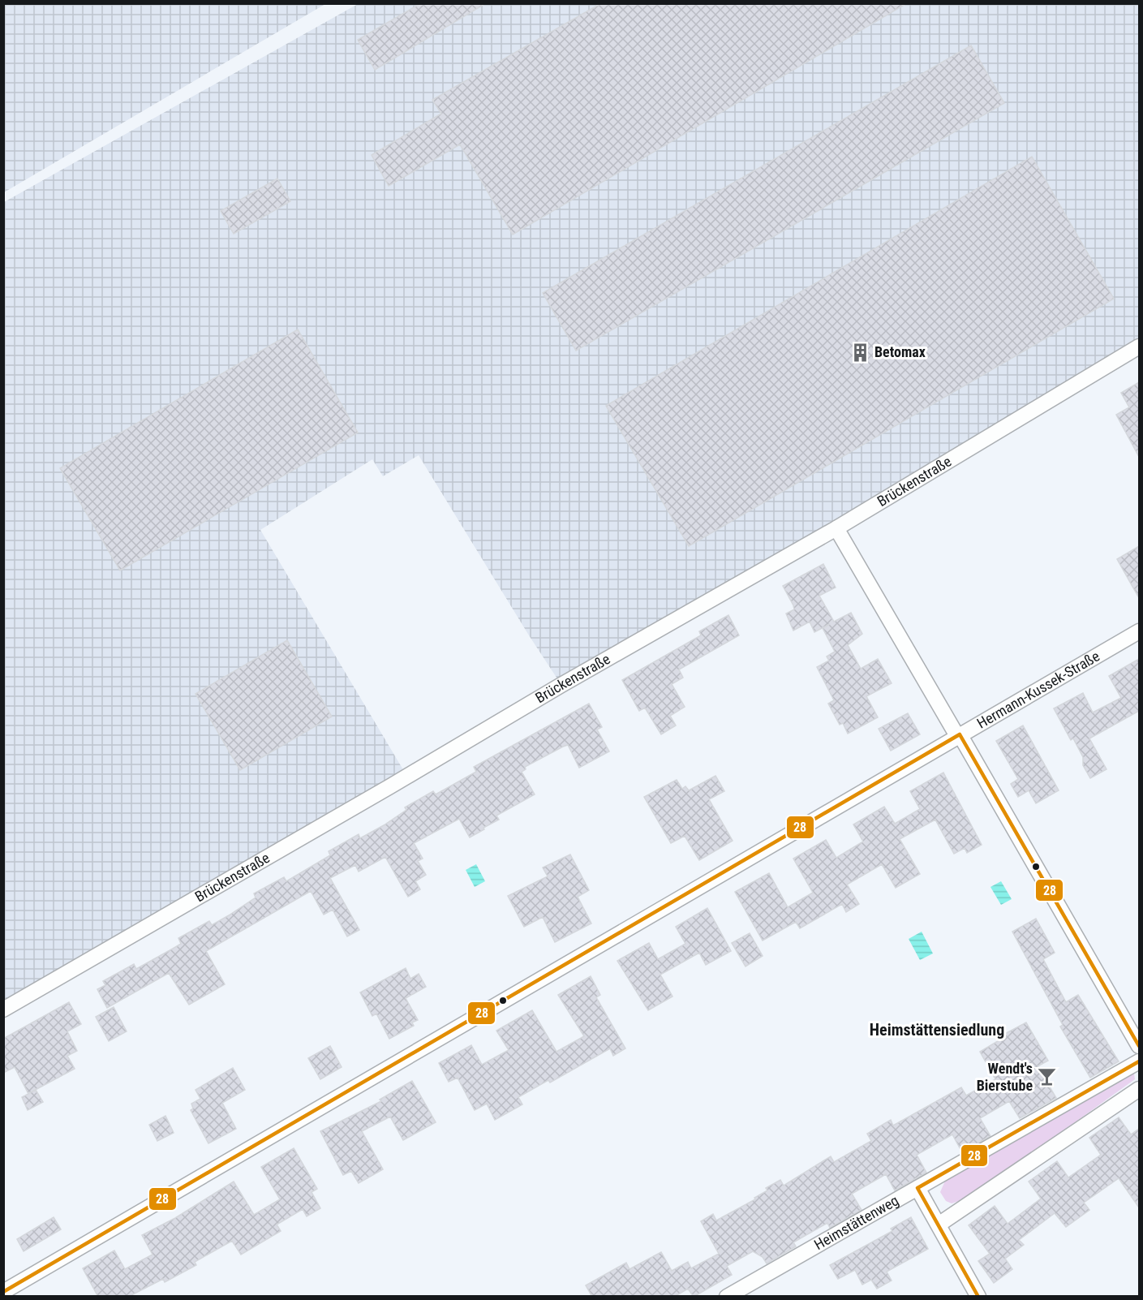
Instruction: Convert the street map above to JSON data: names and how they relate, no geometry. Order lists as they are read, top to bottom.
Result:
{
  "streets": {
    "street": ["Brückenstraße", "Hermann-Kussek-Straße", "Heimstättenweg"]
  },
  "districts": ["Heimstättensiedlung"],
  "places": {
    "building": ["Betomax"],
    "bar": ["Wendt's Bierstube"]
  },
  "lines": ["transit line 28"]
}
